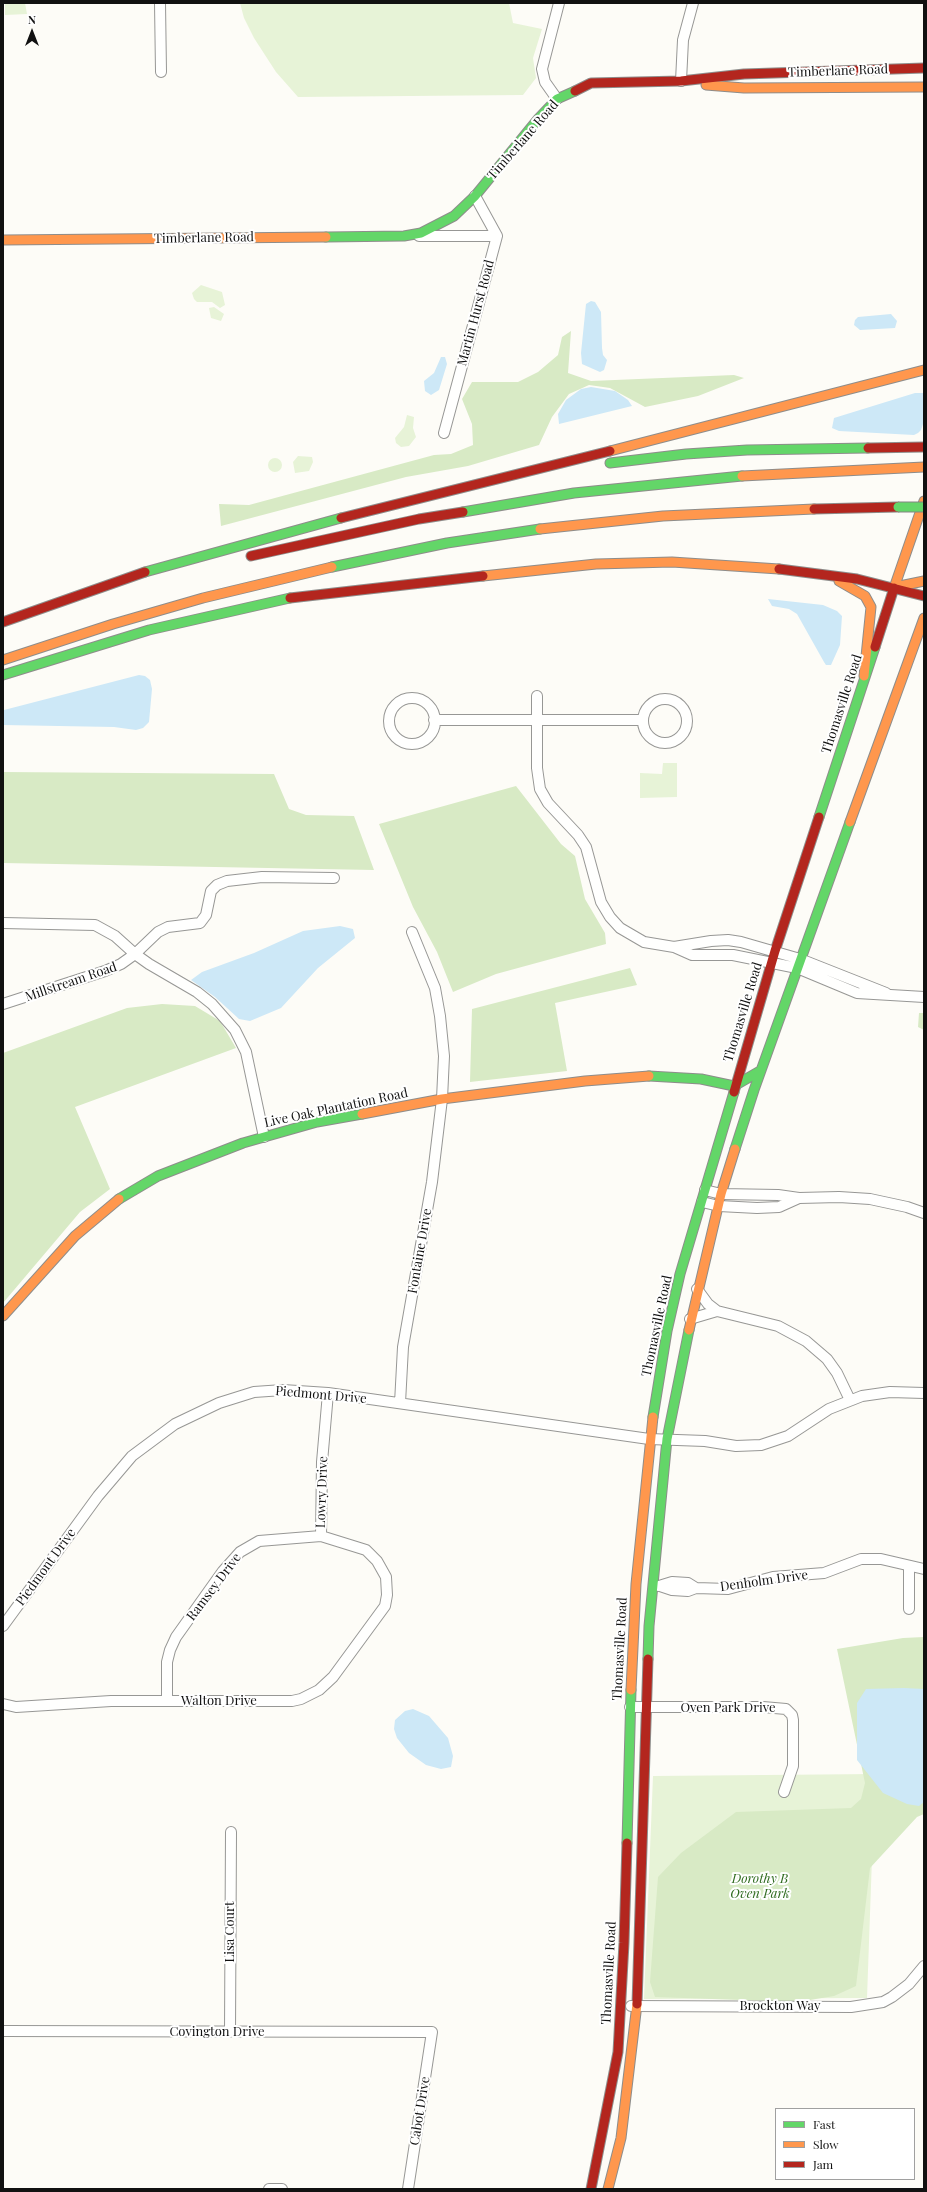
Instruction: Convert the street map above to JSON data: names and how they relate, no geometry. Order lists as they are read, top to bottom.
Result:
{
  "streets": {
    "main road": ["Timberlane Road", "Thomasville Road", "Live Oak Plantation Road"],
    "street": [
      "Martin Hurst Road",
      "Millstream Road",
      "Fontaine Drive",
      "Piedmont Drive",
      "Lowry Drive",
      "Denholm Drive",
      "Ramsey Drive",
      "Walton Drive",
      "Oven Park Drive",
      "Lisa Court",
      "Brockton Way",
      "Covington Drive",
      "Cabot Drive"
    ]
  },
  "crossings": [
    ["Timberlane Road", "Martin Hurst Road"],
    ["Thomasville Road", "Live Oak Plantation Road"],
    ["Thomasville Road", "Piedmont Drive"],
    ["Thomasville Road", "Denholm Drive"],
    ["Thomasville Road", "Oven Park Drive"],
    ["Thomasville Road", "Brockton Way"],
    ["Millstream Road", "Live Oak Plantation Road"],
    ["Live Oak Plantation Road", "Fontaine Drive"],
    ["Fontaine Drive", "Piedmont Drive"],
    ["Piedmont Drive", "Lowry Drive"],
    ["Lowry Drive", "Ramsey Drive"],
    ["Lowry Drive", "Walton Drive"],
    ["Ramsey Drive", "Walton Drive"],
    ["Lisa Court", "Covington Drive"],
    ["Covington Drive", "Cabot Drive"]
  ],
  "parks": ["Dorothy B Oven Park"],
  "legend": ["Fast", "Slow", "Jam"],
  "north": "top"
}
